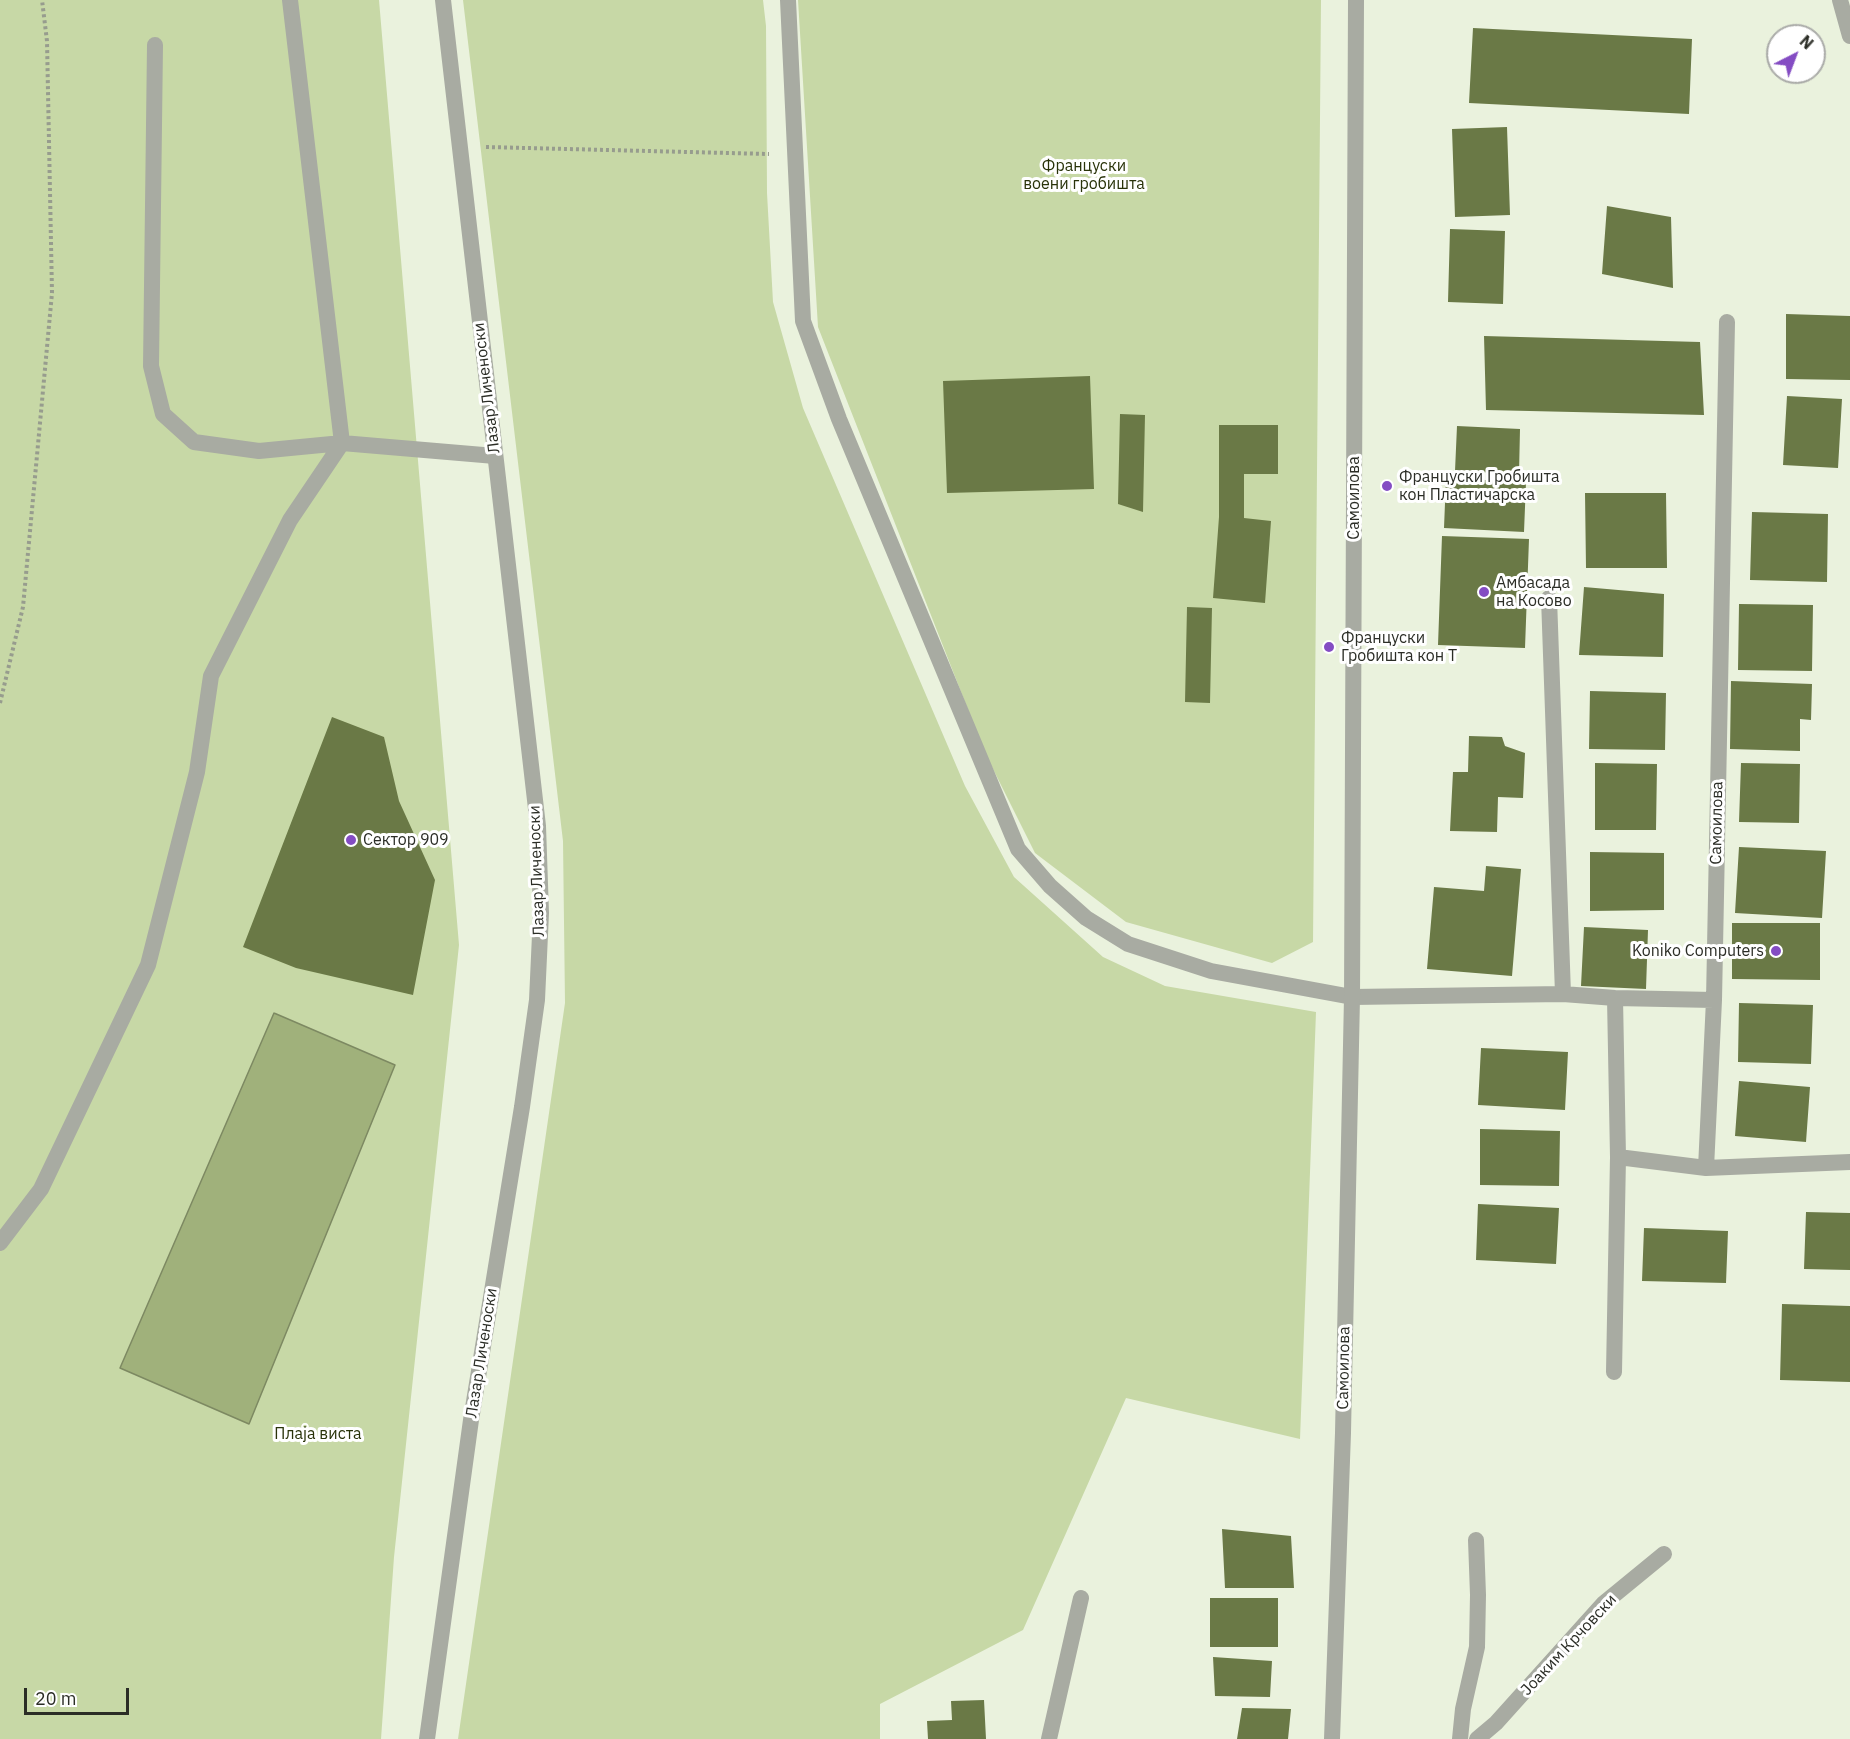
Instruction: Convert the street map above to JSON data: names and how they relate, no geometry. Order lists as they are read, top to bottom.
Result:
{
  "streets": {
    "street": ["Лазар Личеноски", "Самоилова", "Јоаким Крчовски"]
  },
  "parks": ["Француски воени гробишта", "Плаја виста"],
  "places": [
    "Француски Гробишта кон Пластичарска",
    "Амбасада на Косово",
    "Француски Гробишта кон Т",
    "Сектор 909",
    "Koniko Computers"
  ],
  "scale_bar": "20 m",
  "north": "top right"
}
